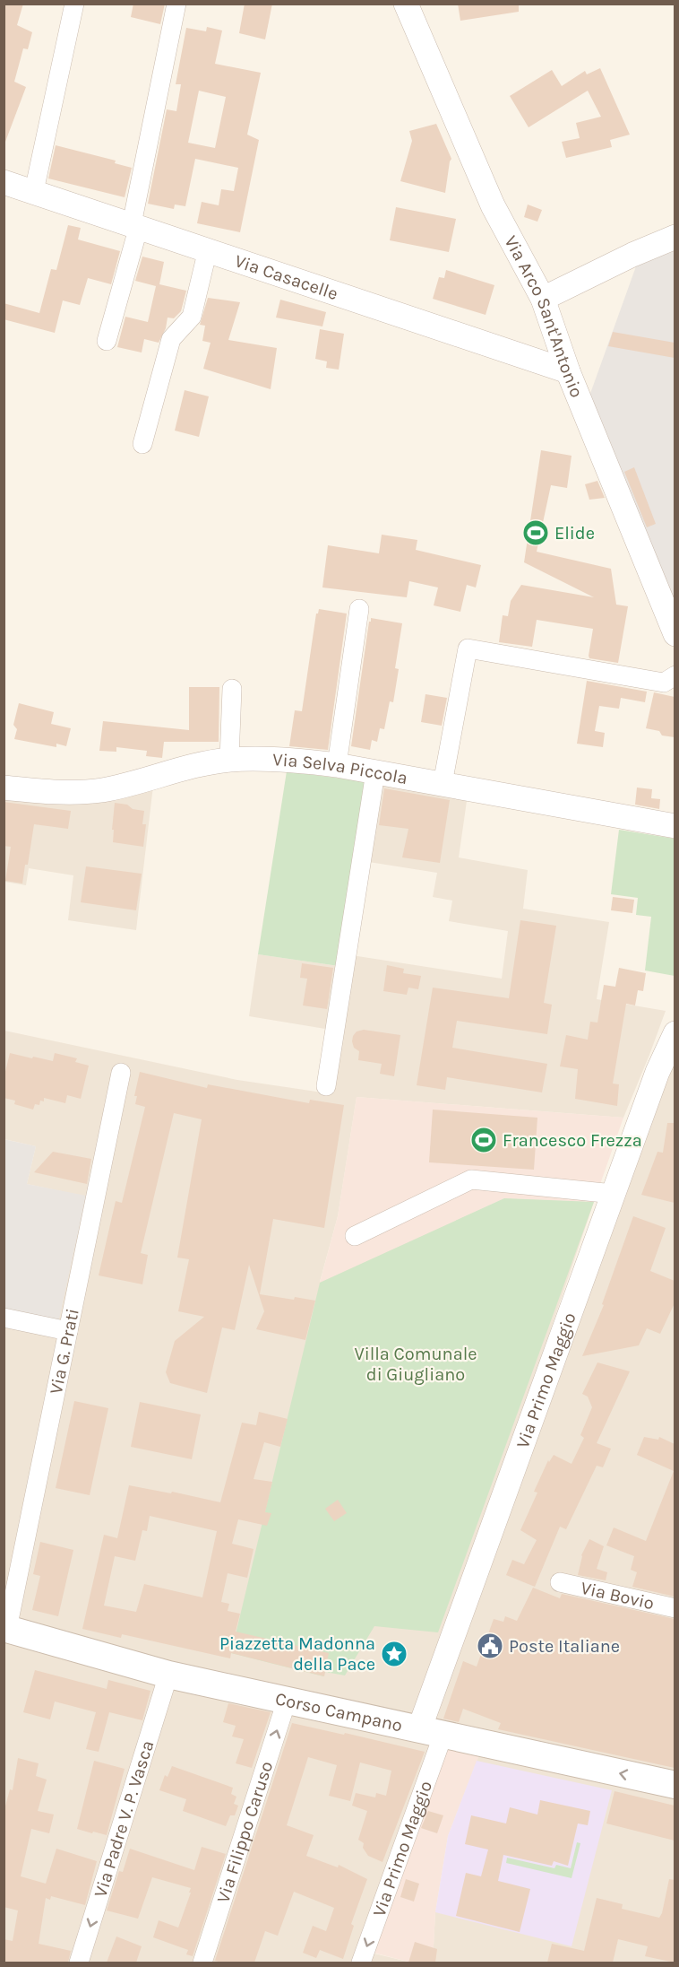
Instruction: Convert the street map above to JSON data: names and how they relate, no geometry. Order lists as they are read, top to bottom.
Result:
{
  "streets": {
    "main road": ["Corso Campano"],
    "street": [
      "Via Casacelle",
      "Via Arco Sant'Antonio",
      "Via Selva Piccola",
      "Via G. Prati",
      "Via Primo Maggio",
      "Via Bovio",
      "Via Padre V. P. Vasca",
      "Via Filippo Caruso"
    ]
  },
  "crossings": [
    ["Via Casacelle", "Via Arco Sant'Antonio"],
    ["Via G. Prati", "Corso Campano"],
    ["Via Primo Maggio", "Corso Campano"],
    ["Corso Campano", "Via Padre V. P. Vasca"],
    ["Corso Campano", "Via Filippo Caruso"]
  ],
  "one_way": ["Corso Campano", "Via Padre V. P. Vasca", "Via Filippo Caruso"],
  "parks": ["Villa Comunale di Giugliano"],
  "places": {
    "sports": ["Elide", "Francesco Frezza"],
    "public building": ["Poste Italiane"],
    "place": ["Piazzetta Madonna della Pace"]
  }
}
